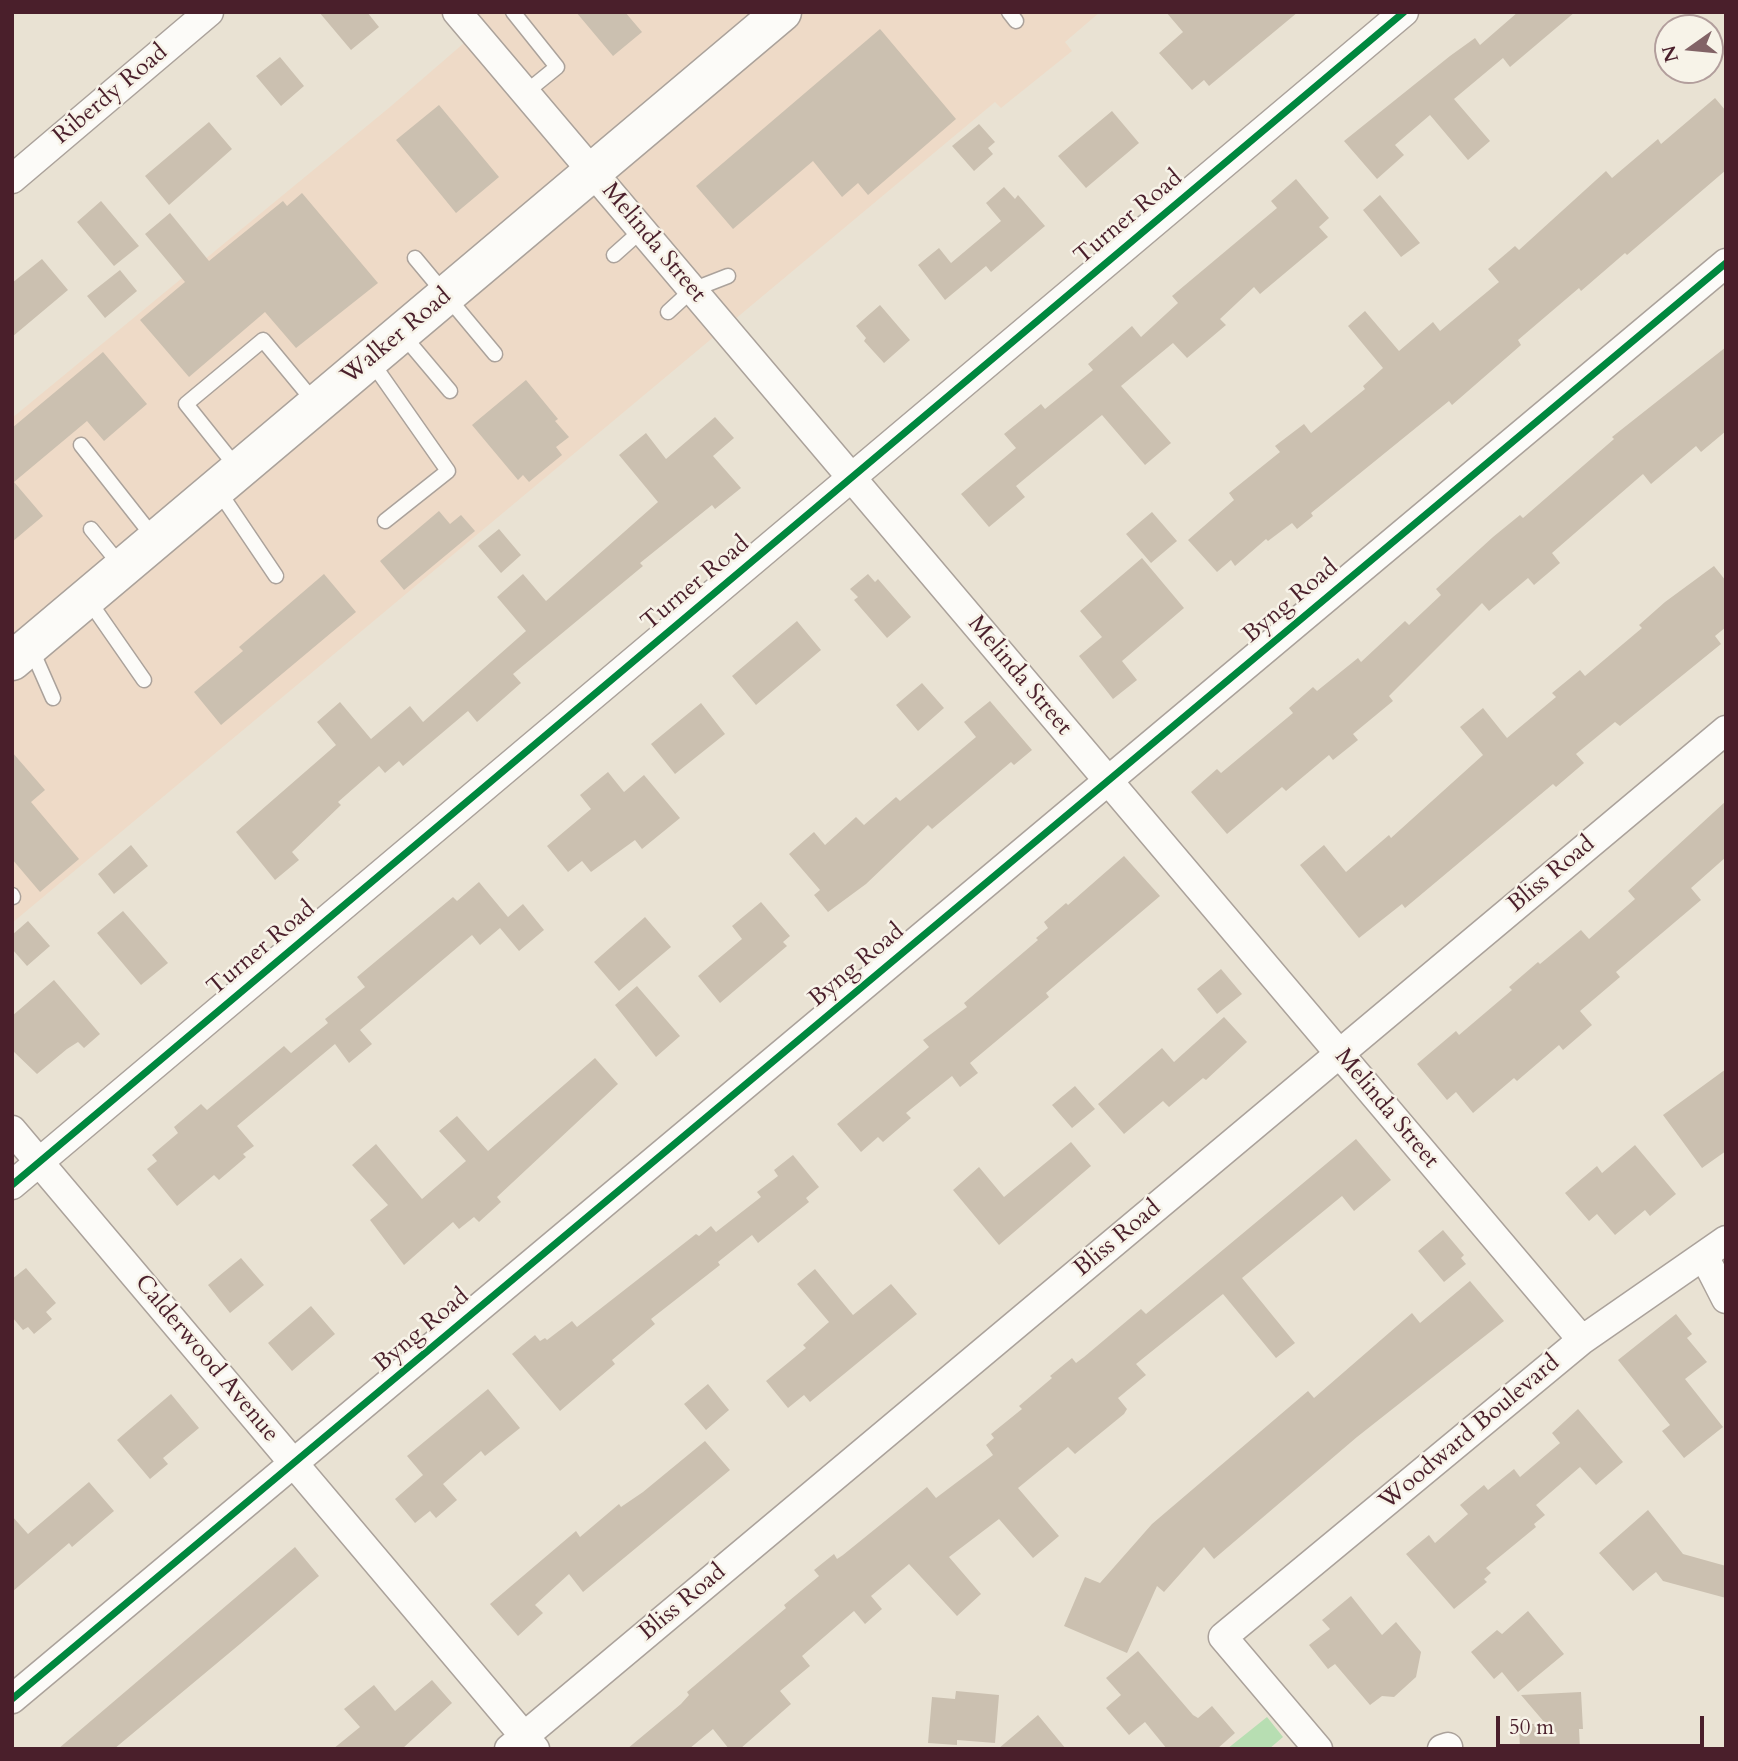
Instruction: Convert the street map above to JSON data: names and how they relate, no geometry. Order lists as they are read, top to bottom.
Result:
{
  "streets": {
    "main road": ["Walker Road"],
    "street": [
      "Riberdy Road",
      "Turner Road",
      "Melinda Street",
      "Byng Road",
      "Bliss Road",
      "Calderwood Avenue",
      "Woodward Boulevard"
    ]
  },
  "crossings": [
    ["Turner Road", "Melinda Street"],
    ["Turner Road", "Calderwood Avenue"],
    ["Melinda Street", "Walker Road"],
    ["Melinda Street", "Byng Road"],
    ["Melinda Street", "Bliss Road"],
    ["Melinda Street", "Woodward Boulevard"],
    ["Byng Road", "Calderwood Avenue"],
    ["Bliss Road", "Calderwood Avenue"]
  ],
  "scale_bar": "50 m",
  "north": "left"
}
